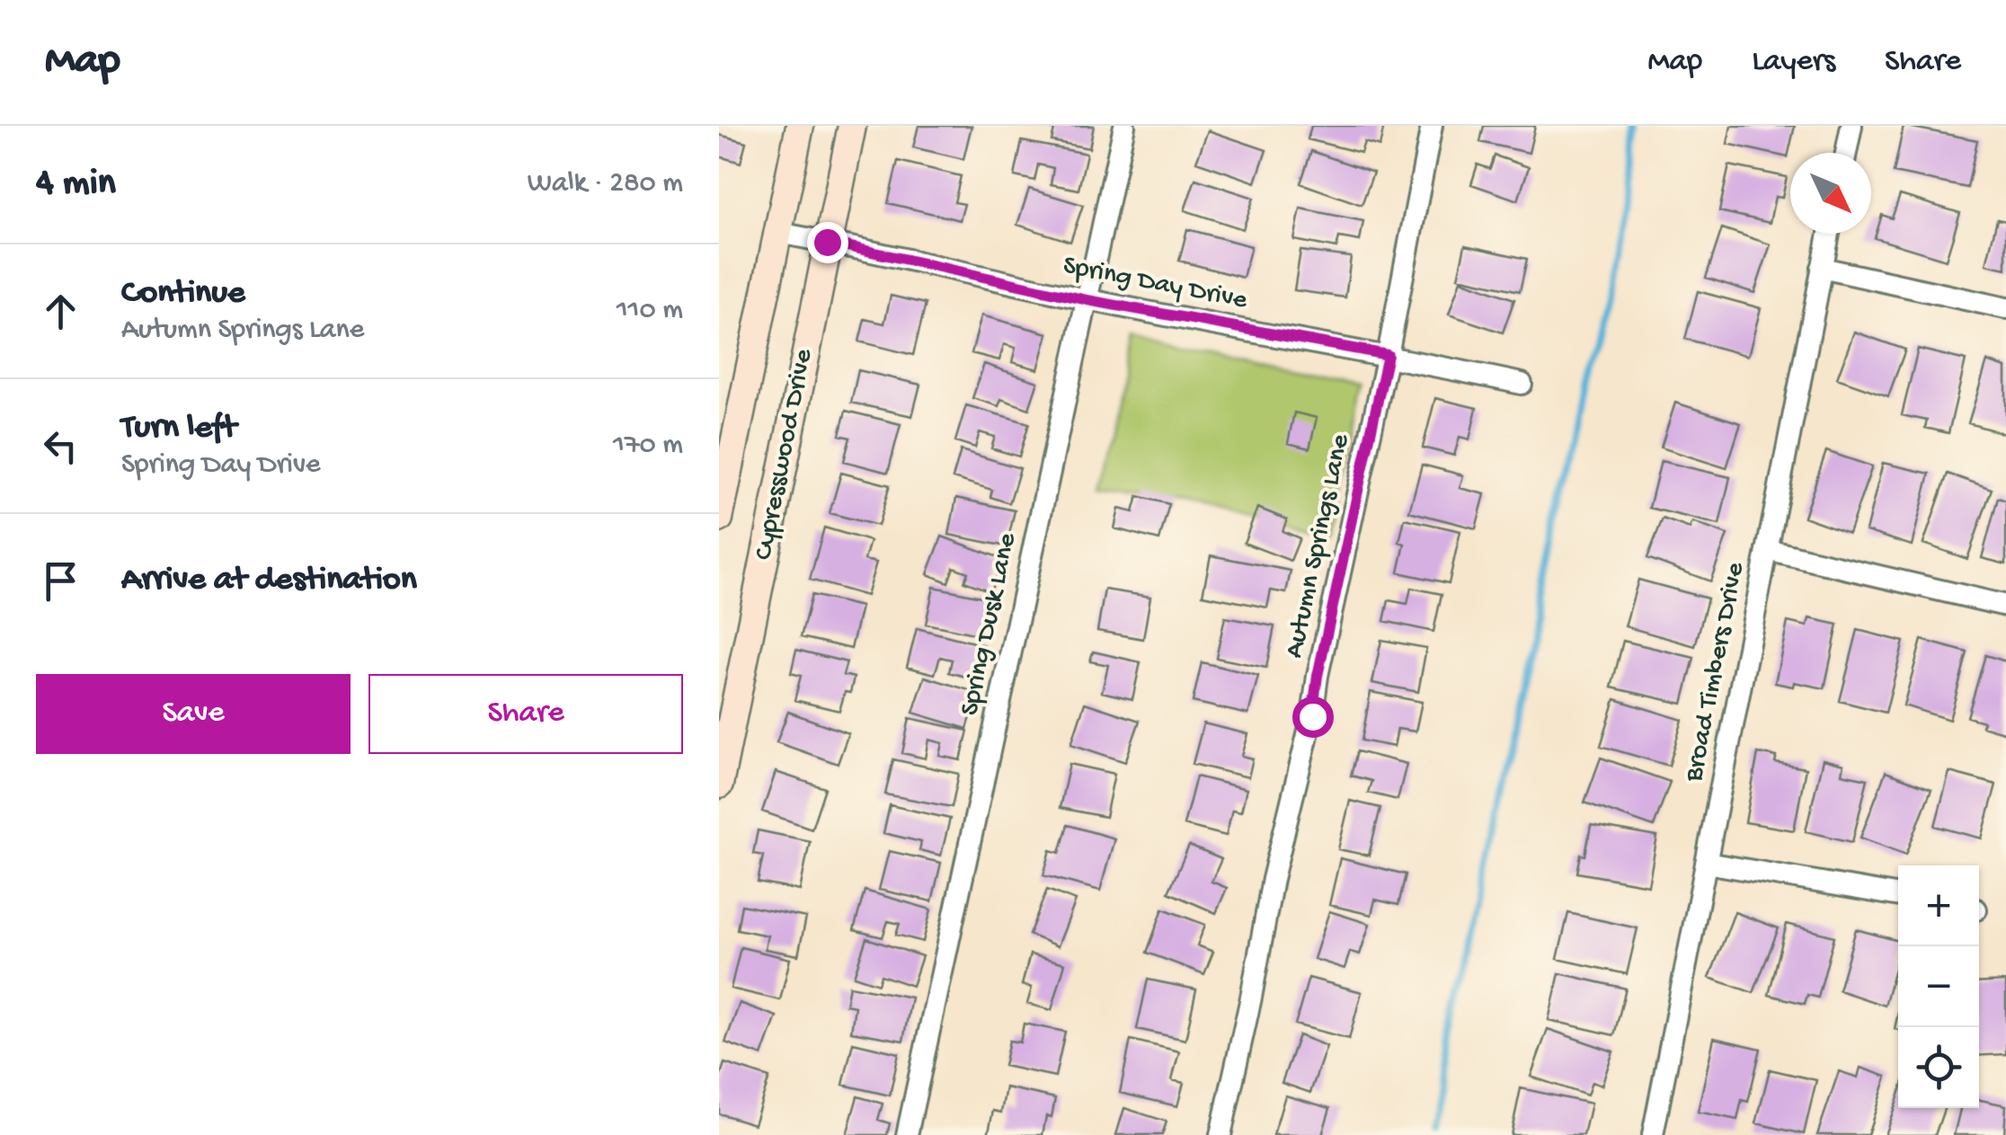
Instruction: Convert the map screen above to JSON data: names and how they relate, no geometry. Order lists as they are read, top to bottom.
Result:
{
  "streets": {
    "main road": ["Cypresswood Drive"],
    "street": [
      "Spring Day Drive",
      "Autumn Springs Lane",
      "Spring Dusk Lane",
      "Broad Timbers Drive"
    ]
  },
  "crossings": [
    ["Spring Day Drive", "Cypresswood Drive"],
    ["Spring Day Drive", "Autumn Springs Lane"],
    ["Spring Day Drive", "Spring Dusk Lane"]
  ],
  "north": "bottom right",
  "page": {
    "header": "Map",
    "nav": ["Map", "Layers", "Share"],
    "heading": ["4 min", "Walk · 280 m"],
    "list": [
      ["Continue", "Autumn Springs Lane", "110 m"],
      ["Turn left", "Spring Day Drive", "170 m"],
      "Arrive at destination"
    ],
    "buttons": ["Save", "Share"],
    "map_buttons": ["+", "−"]
  }
}
